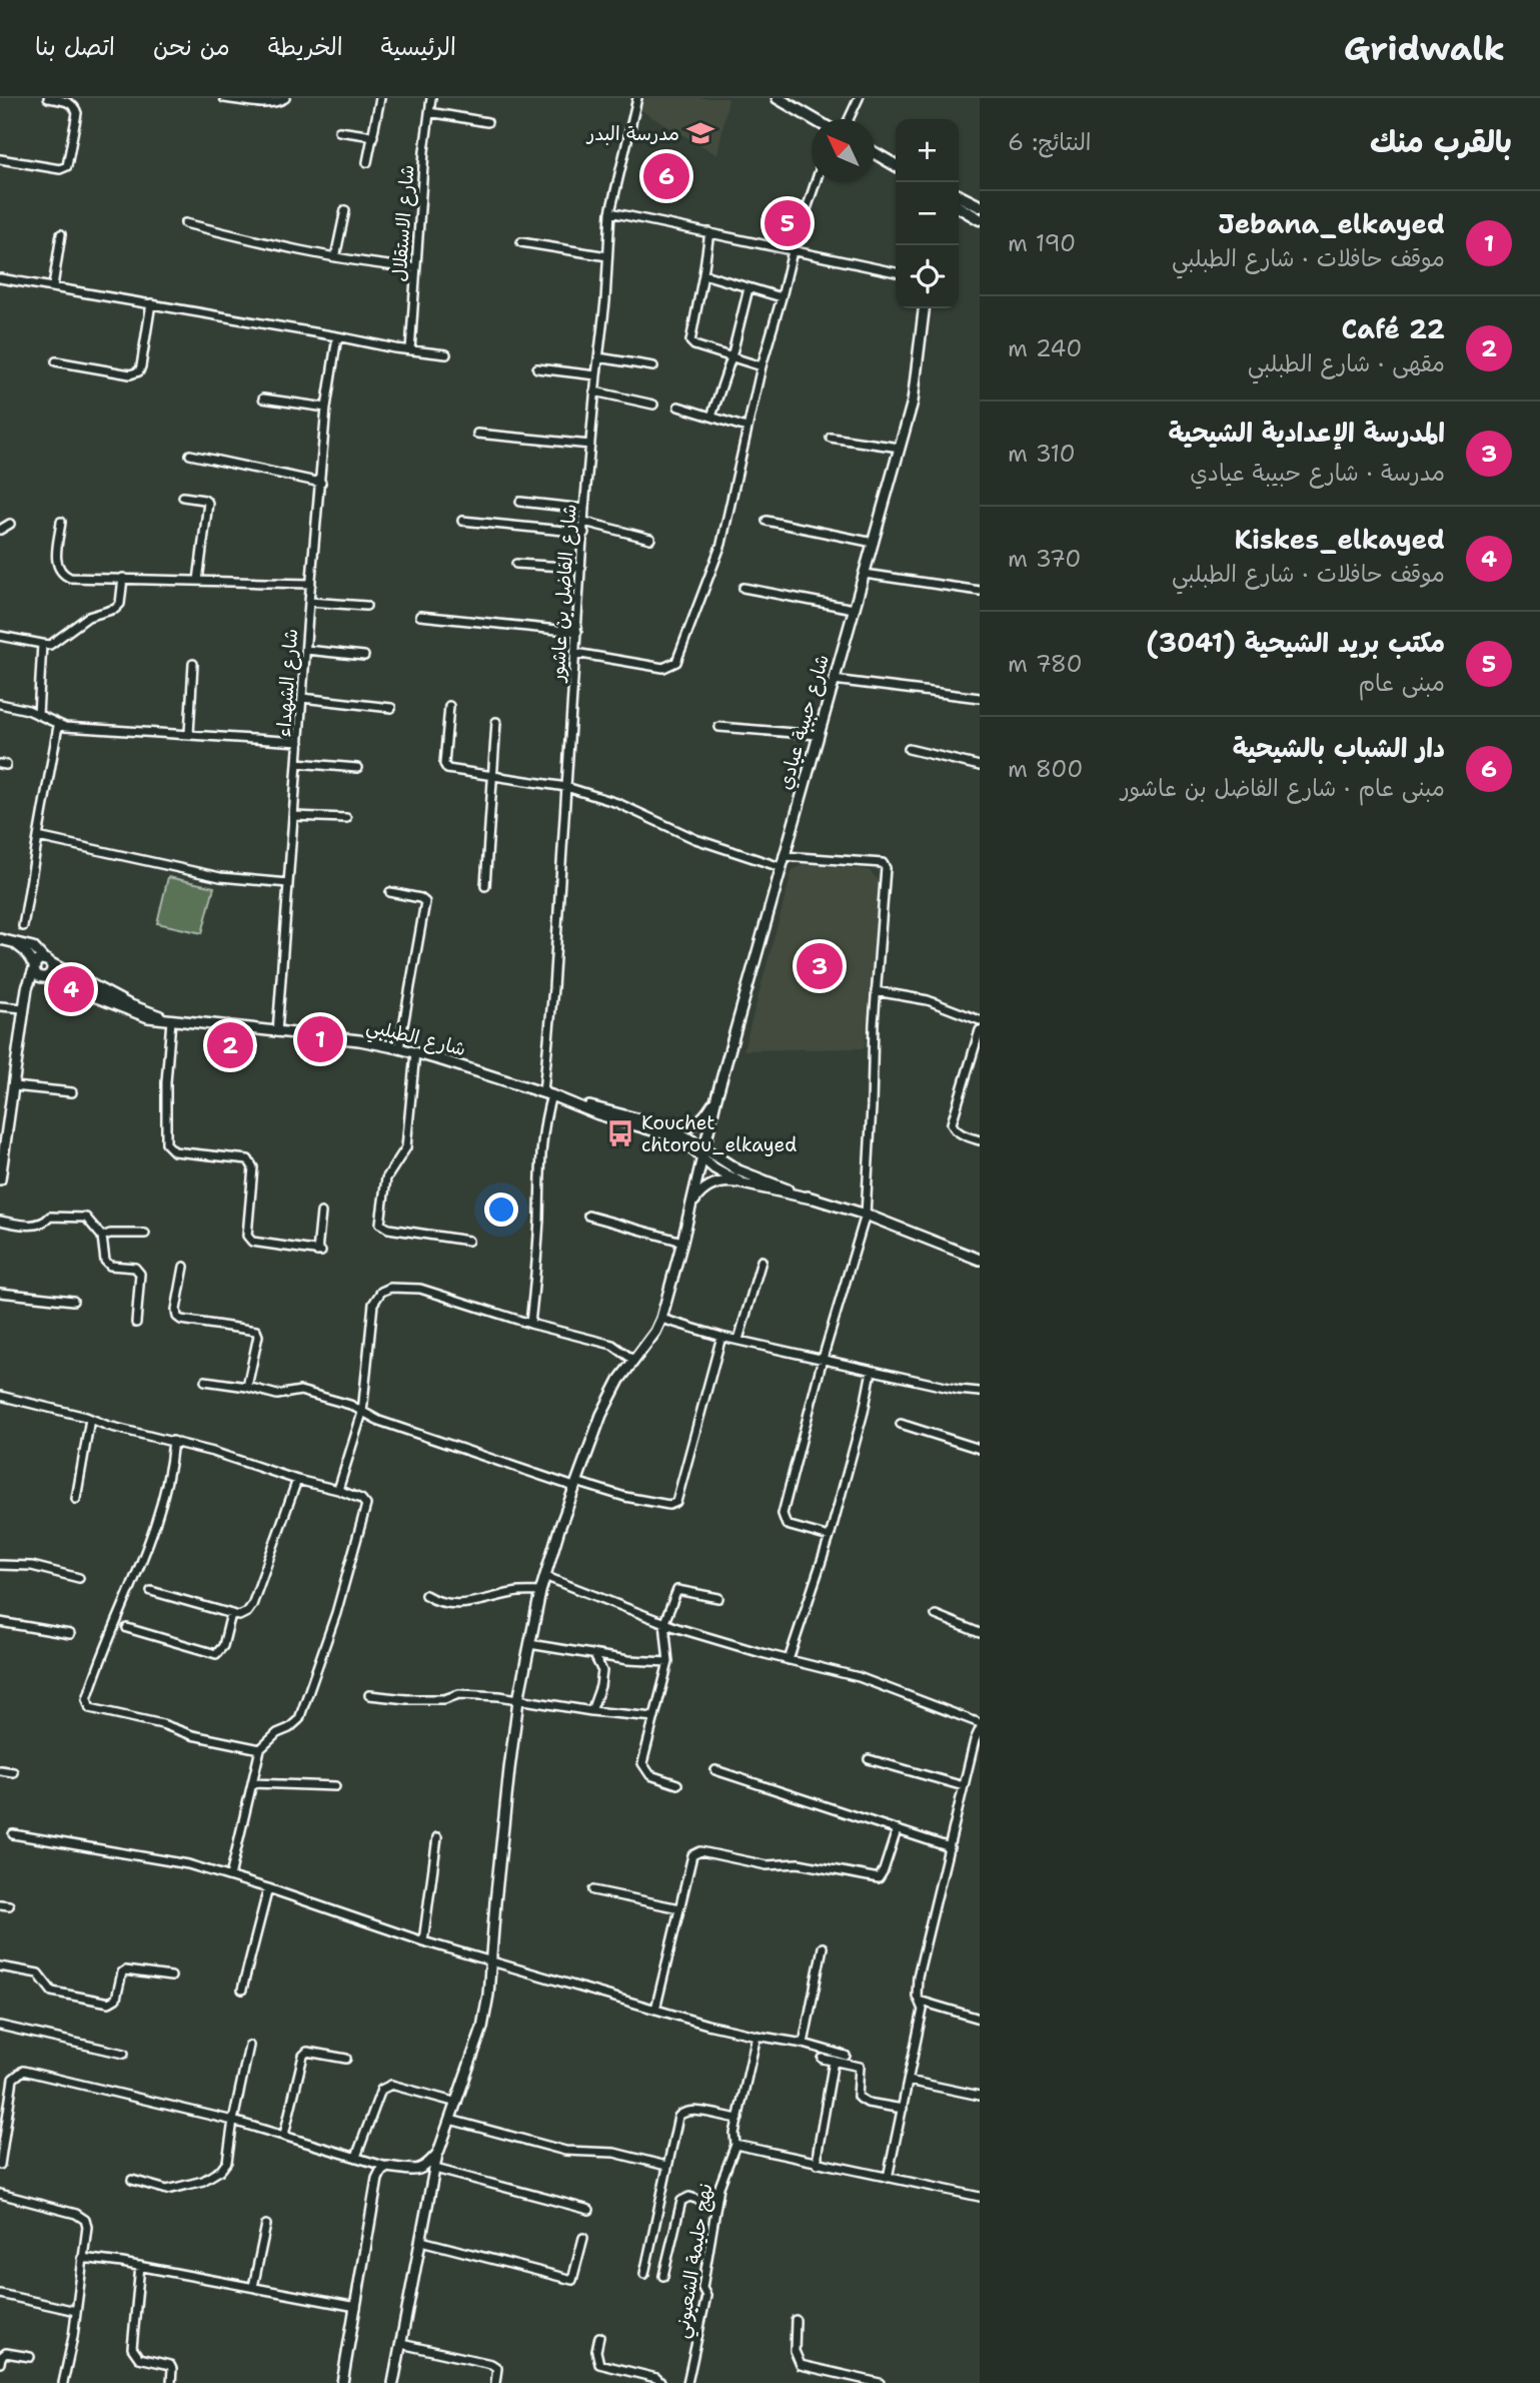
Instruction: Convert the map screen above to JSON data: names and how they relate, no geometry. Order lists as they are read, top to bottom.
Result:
{
  "streets": {
    "street": [
      "شارع الاستقلال",
      "شارع الفاضل بن عاشور",
      "شارع الشهداء",
      "شارع حبيبة عيادي",
      "شارع الطبلبي",
      "نهج حليمة الشعبوني"
    ]
  },
  "crossings": [
    ["شارع الفاضل بن عاشور", "شارع الطبلبي"],
    ["شارع الشهداء", "شارع الطبلبي"],
    ["شارع حبيبة عيادي", "شارع الطبلبي"]
  ],
  "places": {
    "school or university": ["مدرسة البدر"],
    "bus stop": ["Kouchet chtorou_elkayed"]
  },
  "north": "top left",
  "page": {
    "header": "Gridwalk",
    "nav": [
      "الرئيسية",
      "الخريطة",
      "من نحن",
      "اتصل بنا"
    ],
    "heading": ["بالقرب منك", "النتائج: 6"],
    "map_buttons": ["+", "−"],
    "pins": [
      "6",
      "5",
      "3",
      "4",
      "1",
      "2"
    ],
    "list": [
      {
        "mark": "1",
        "name": "Jebana_elkayed",
        "note": "موقف حافلات · شارع الطبلبي",
        "value": "190 m"
      },
      {
        "mark": "2",
        "name": "Café 22",
        "note": "مقهى · شارع الطبلبي",
        "value": "240 m"
      },
      {
        "mark": "3",
        "name": "المدرسة الإعدادية الشيحية",
        "note": "مدرسة · شارع حبيبة عيادي",
        "value": "310 m"
      },
      {
        "mark": "4",
        "name": "Kiskes_elkayed",
        "note": "موقف حافلات · شارع الطبلبي",
        "value": "370 m"
      },
      {
        "mark": "5",
        "name": "مكتب بريد الشيحية (3041)",
        "note": "مبنى عام",
        "value": "780 m"
      },
      {
        "mark": "6",
        "name": "دار الشباب بالشيحية",
        "note": "مبنى عام · شارع الفاضل بن عاشور",
        "value": "800 m"
      }
    ]
  }
}
